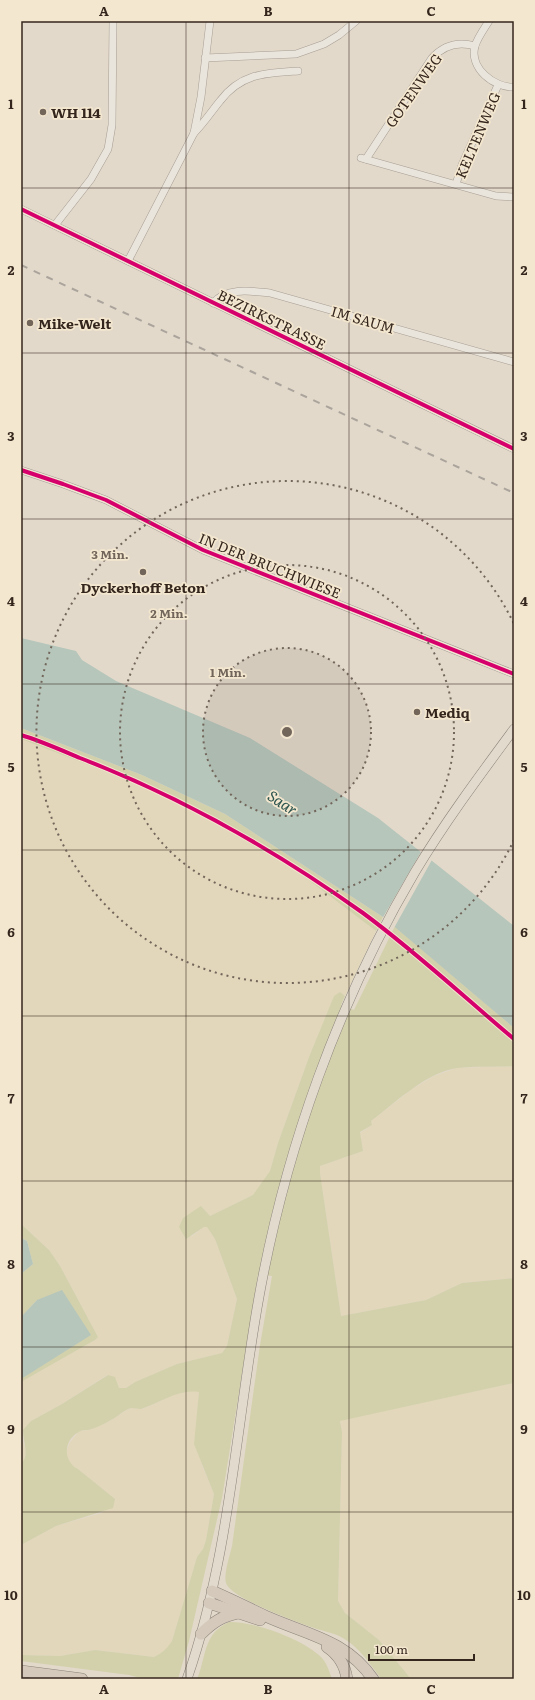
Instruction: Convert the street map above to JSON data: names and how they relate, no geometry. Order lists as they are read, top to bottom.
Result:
{
  "streets": {
    "street": [
      "GOTENWEG",
      "KELTENWEG",
      "BEZIRKSTRASSE",
      "IM SAUM",
      "IN DER BRUCHWIESE"
    ]
  },
  "crossings": [
    ["GOTENWEG", "KELTENWEG"],
    ["BEZIRKSTRASSE", "IM SAUM"]
  ],
  "water": ["Saar"],
  "places": [
    "WH 114",
    "Mike-Welt",
    "Dyckerhoff Beton",
    "Mediq"
  ],
  "scale_bar": "100 m",
  "grid": {
    "columns": ["A", "B", "C"],
    "rows": [
      "1",
      "2",
      "3",
      "4",
      "5",
      "6",
      "7",
      "8",
      "9",
      "10"
    ]
  },
  "rings": ["3 Min.", "2 Min.", "1 Min."]
}
